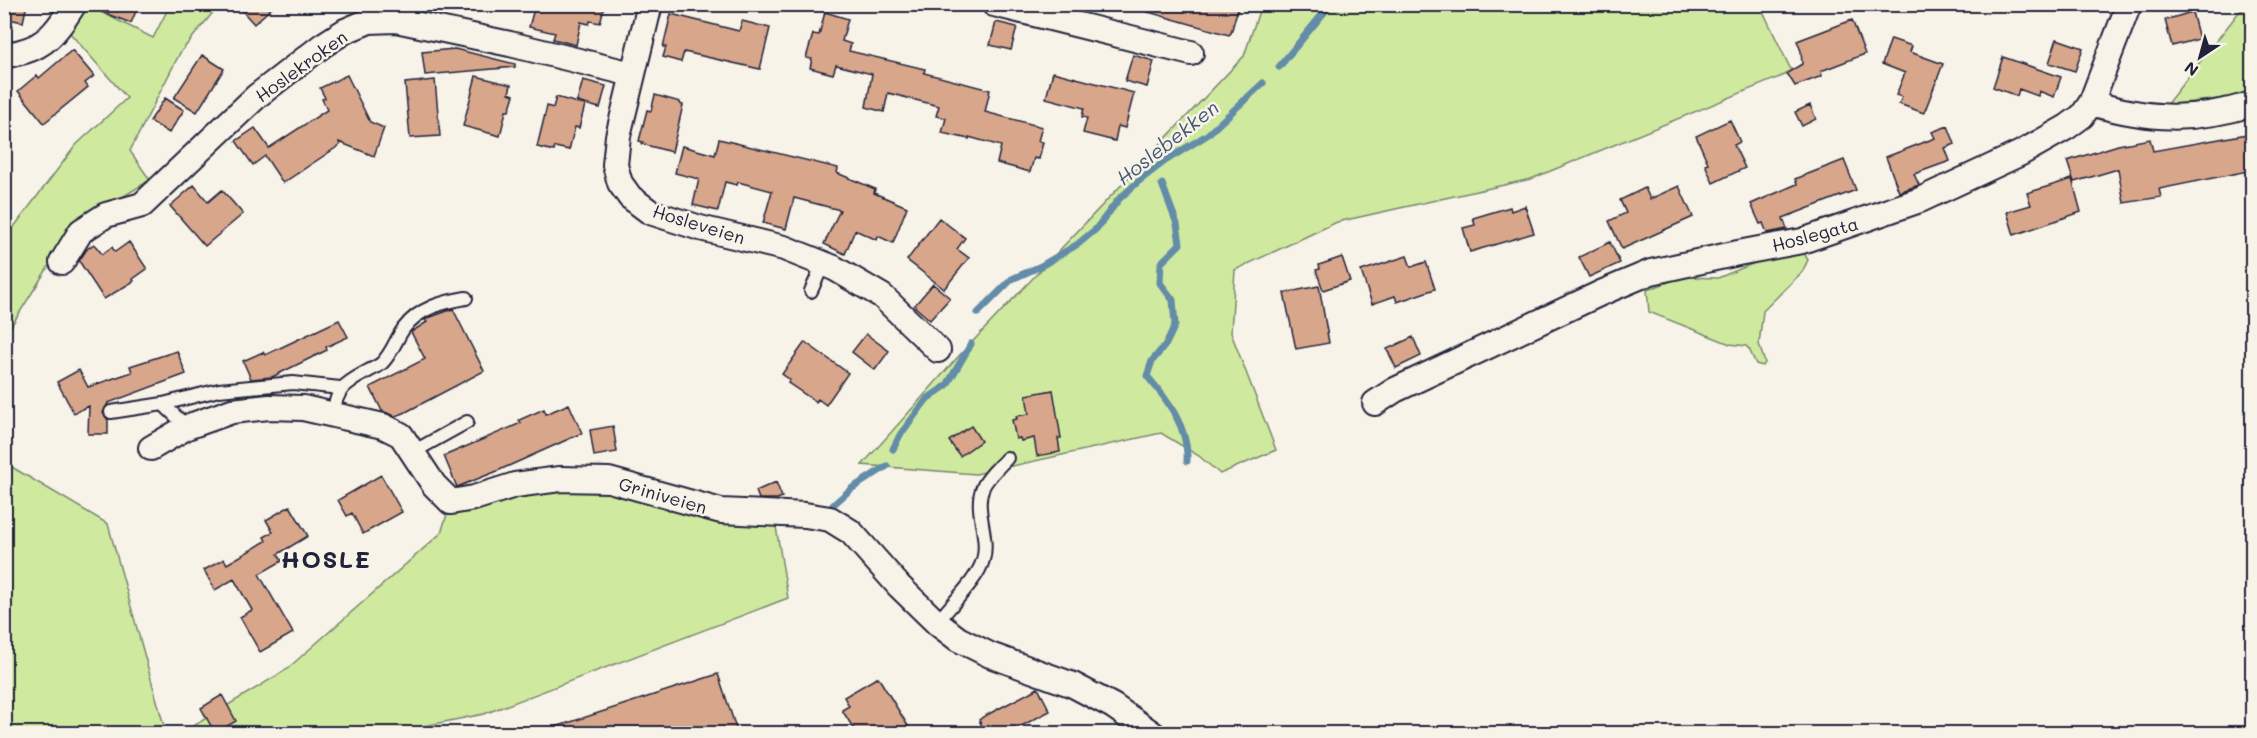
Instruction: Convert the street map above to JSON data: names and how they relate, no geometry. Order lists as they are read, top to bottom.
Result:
{
  "streets": {
    "street": [
      "Hoslekroken",
      "Hosleveien",
      "Hoslegata",
      "Griniveien"
    ]
  },
  "crossings": [
    ["Hoslekroken", "Hosleveien"]
  ],
  "districts": ["HOSLE"],
  "water": ["Hoslebekken"],
  "north": "bottom left"
}
